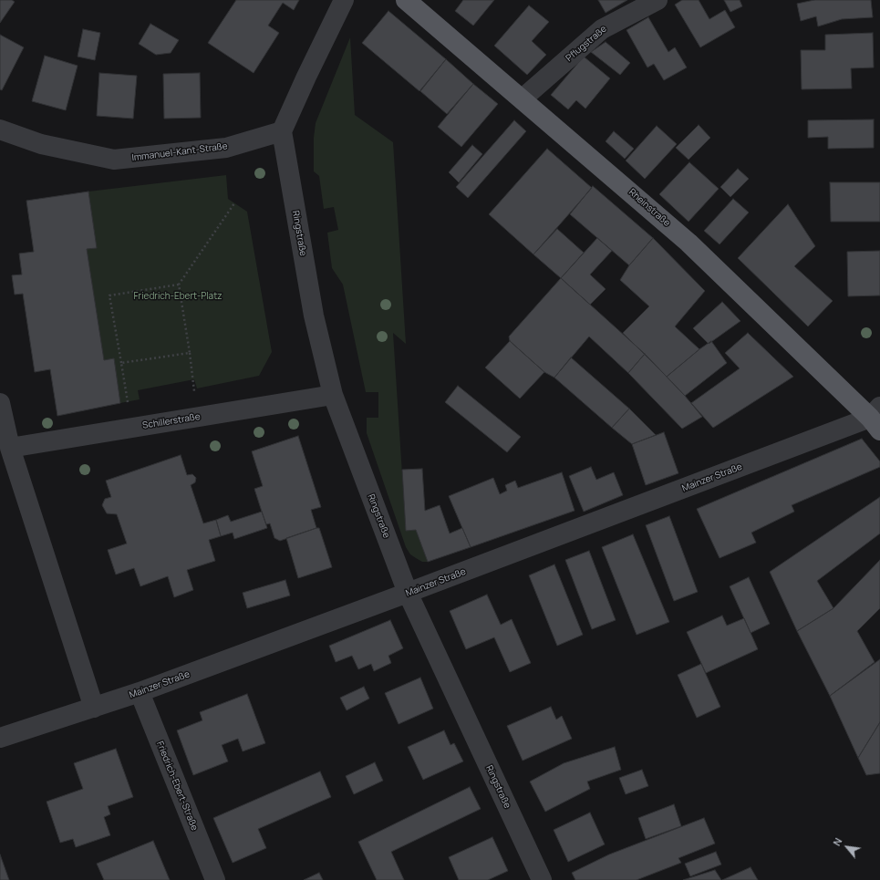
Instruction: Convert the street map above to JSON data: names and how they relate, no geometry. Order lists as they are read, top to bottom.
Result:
{
  "streets": {
    "main road": ["Rheinstraße"],
    "street": [
      "Pflugstraße",
      "Immanuel-Kant-Straße",
      "Ringstraße",
      "Schillerstraße",
      "Mainzer Straße",
      "Friedrich-Ebert-Straße"
    ]
  },
  "crossings": [
    ["Pflugstraße", "Rheinstraße"],
    ["Immanuel-Kant-Straße", "Ringstraße"],
    ["Rheinstraße", "Mainzer Straße"],
    ["Ringstraße", "Schillerstraße"],
    ["Ringstraße", "Mainzer Straße"],
    ["Mainzer Straße", "Friedrich-Ebert-Straße"]
  ],
  "parks": ["Friedrich-Ebert-Platz"],
  "north": "top left"
}
